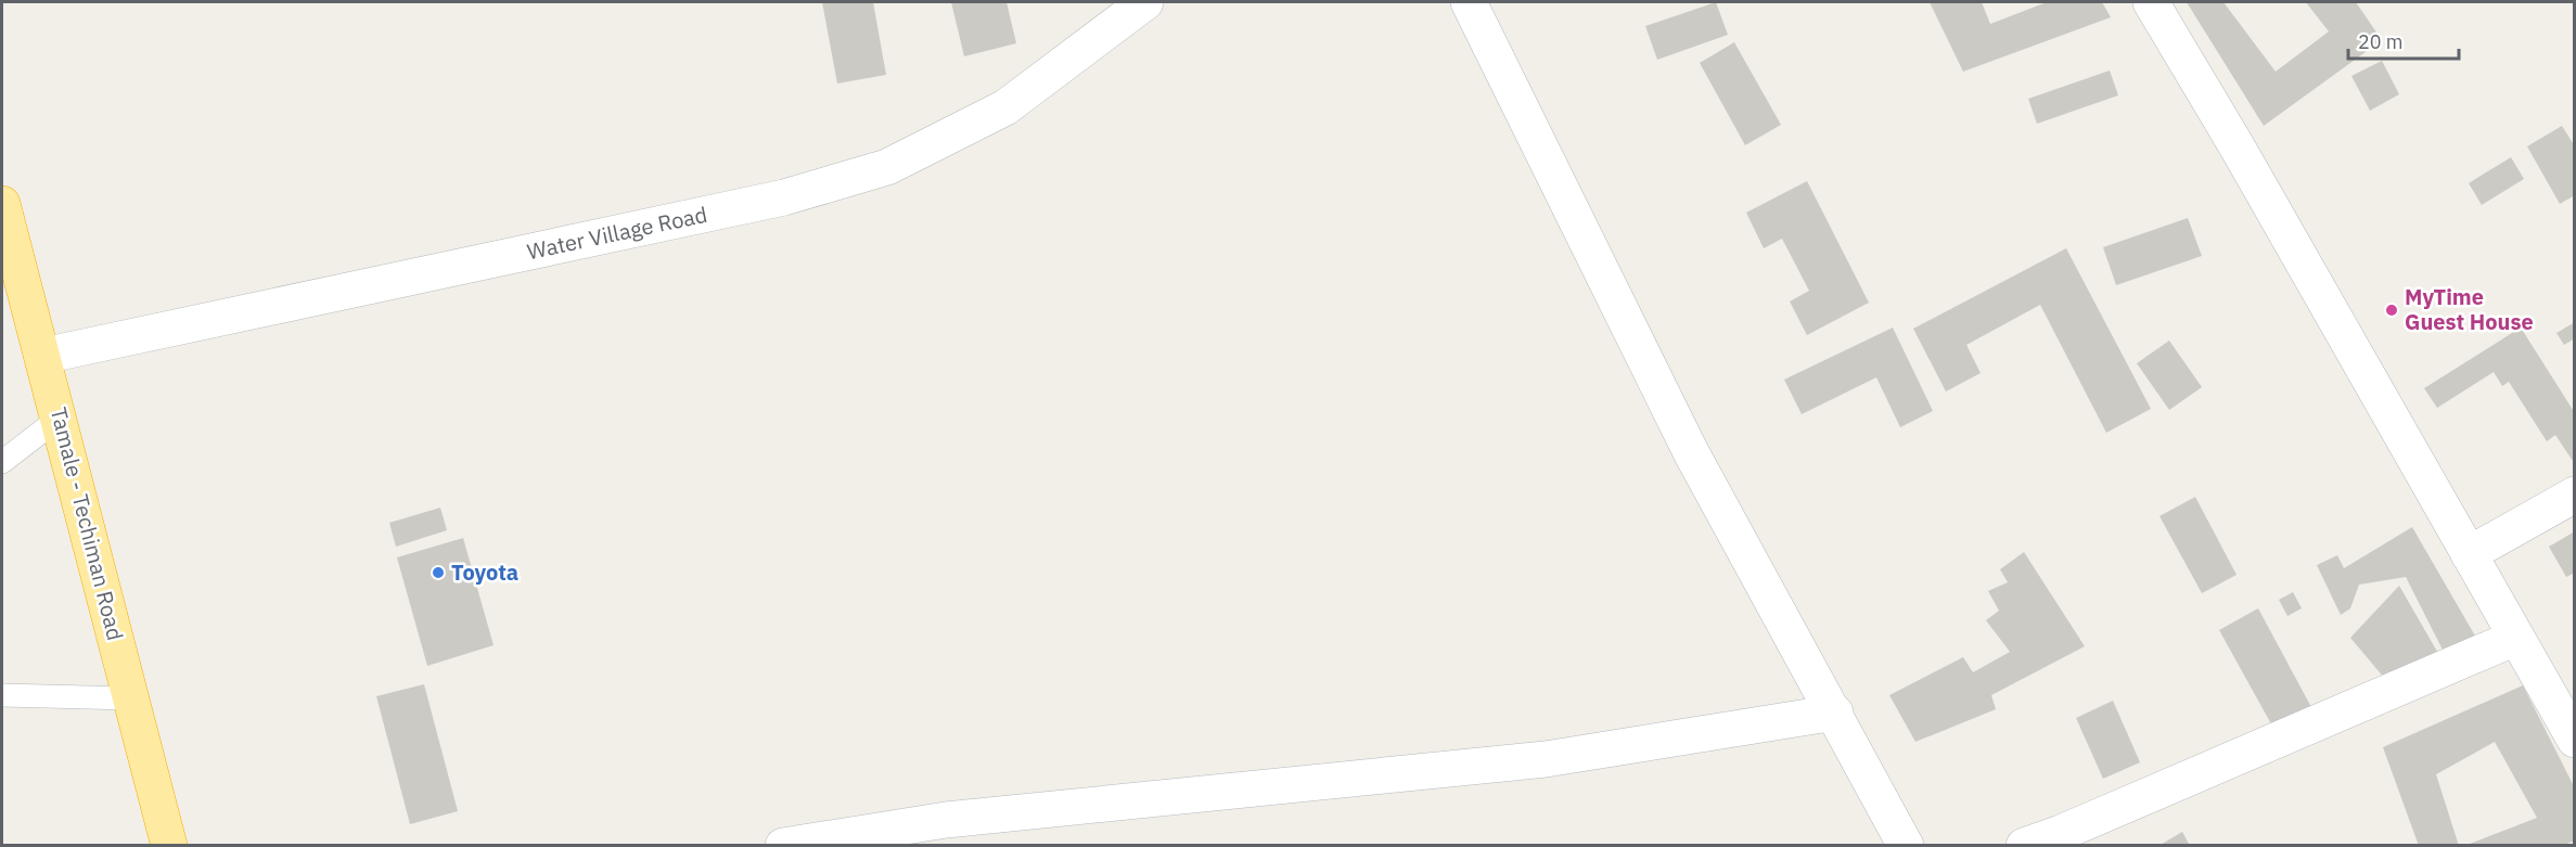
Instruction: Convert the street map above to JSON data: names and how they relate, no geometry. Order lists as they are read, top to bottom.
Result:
{
  "streets": {
    "highway": ["Tamale - Techiman Road"],
    "street": ["Water Village Road"]
  },
  "crossings": [
    ["Water Village Road", "Tamale - Techiman Road"]
  ],
  "places": ["MyTime Guest House", "Toyota"],
  "scale_bar": "20 m"
}
